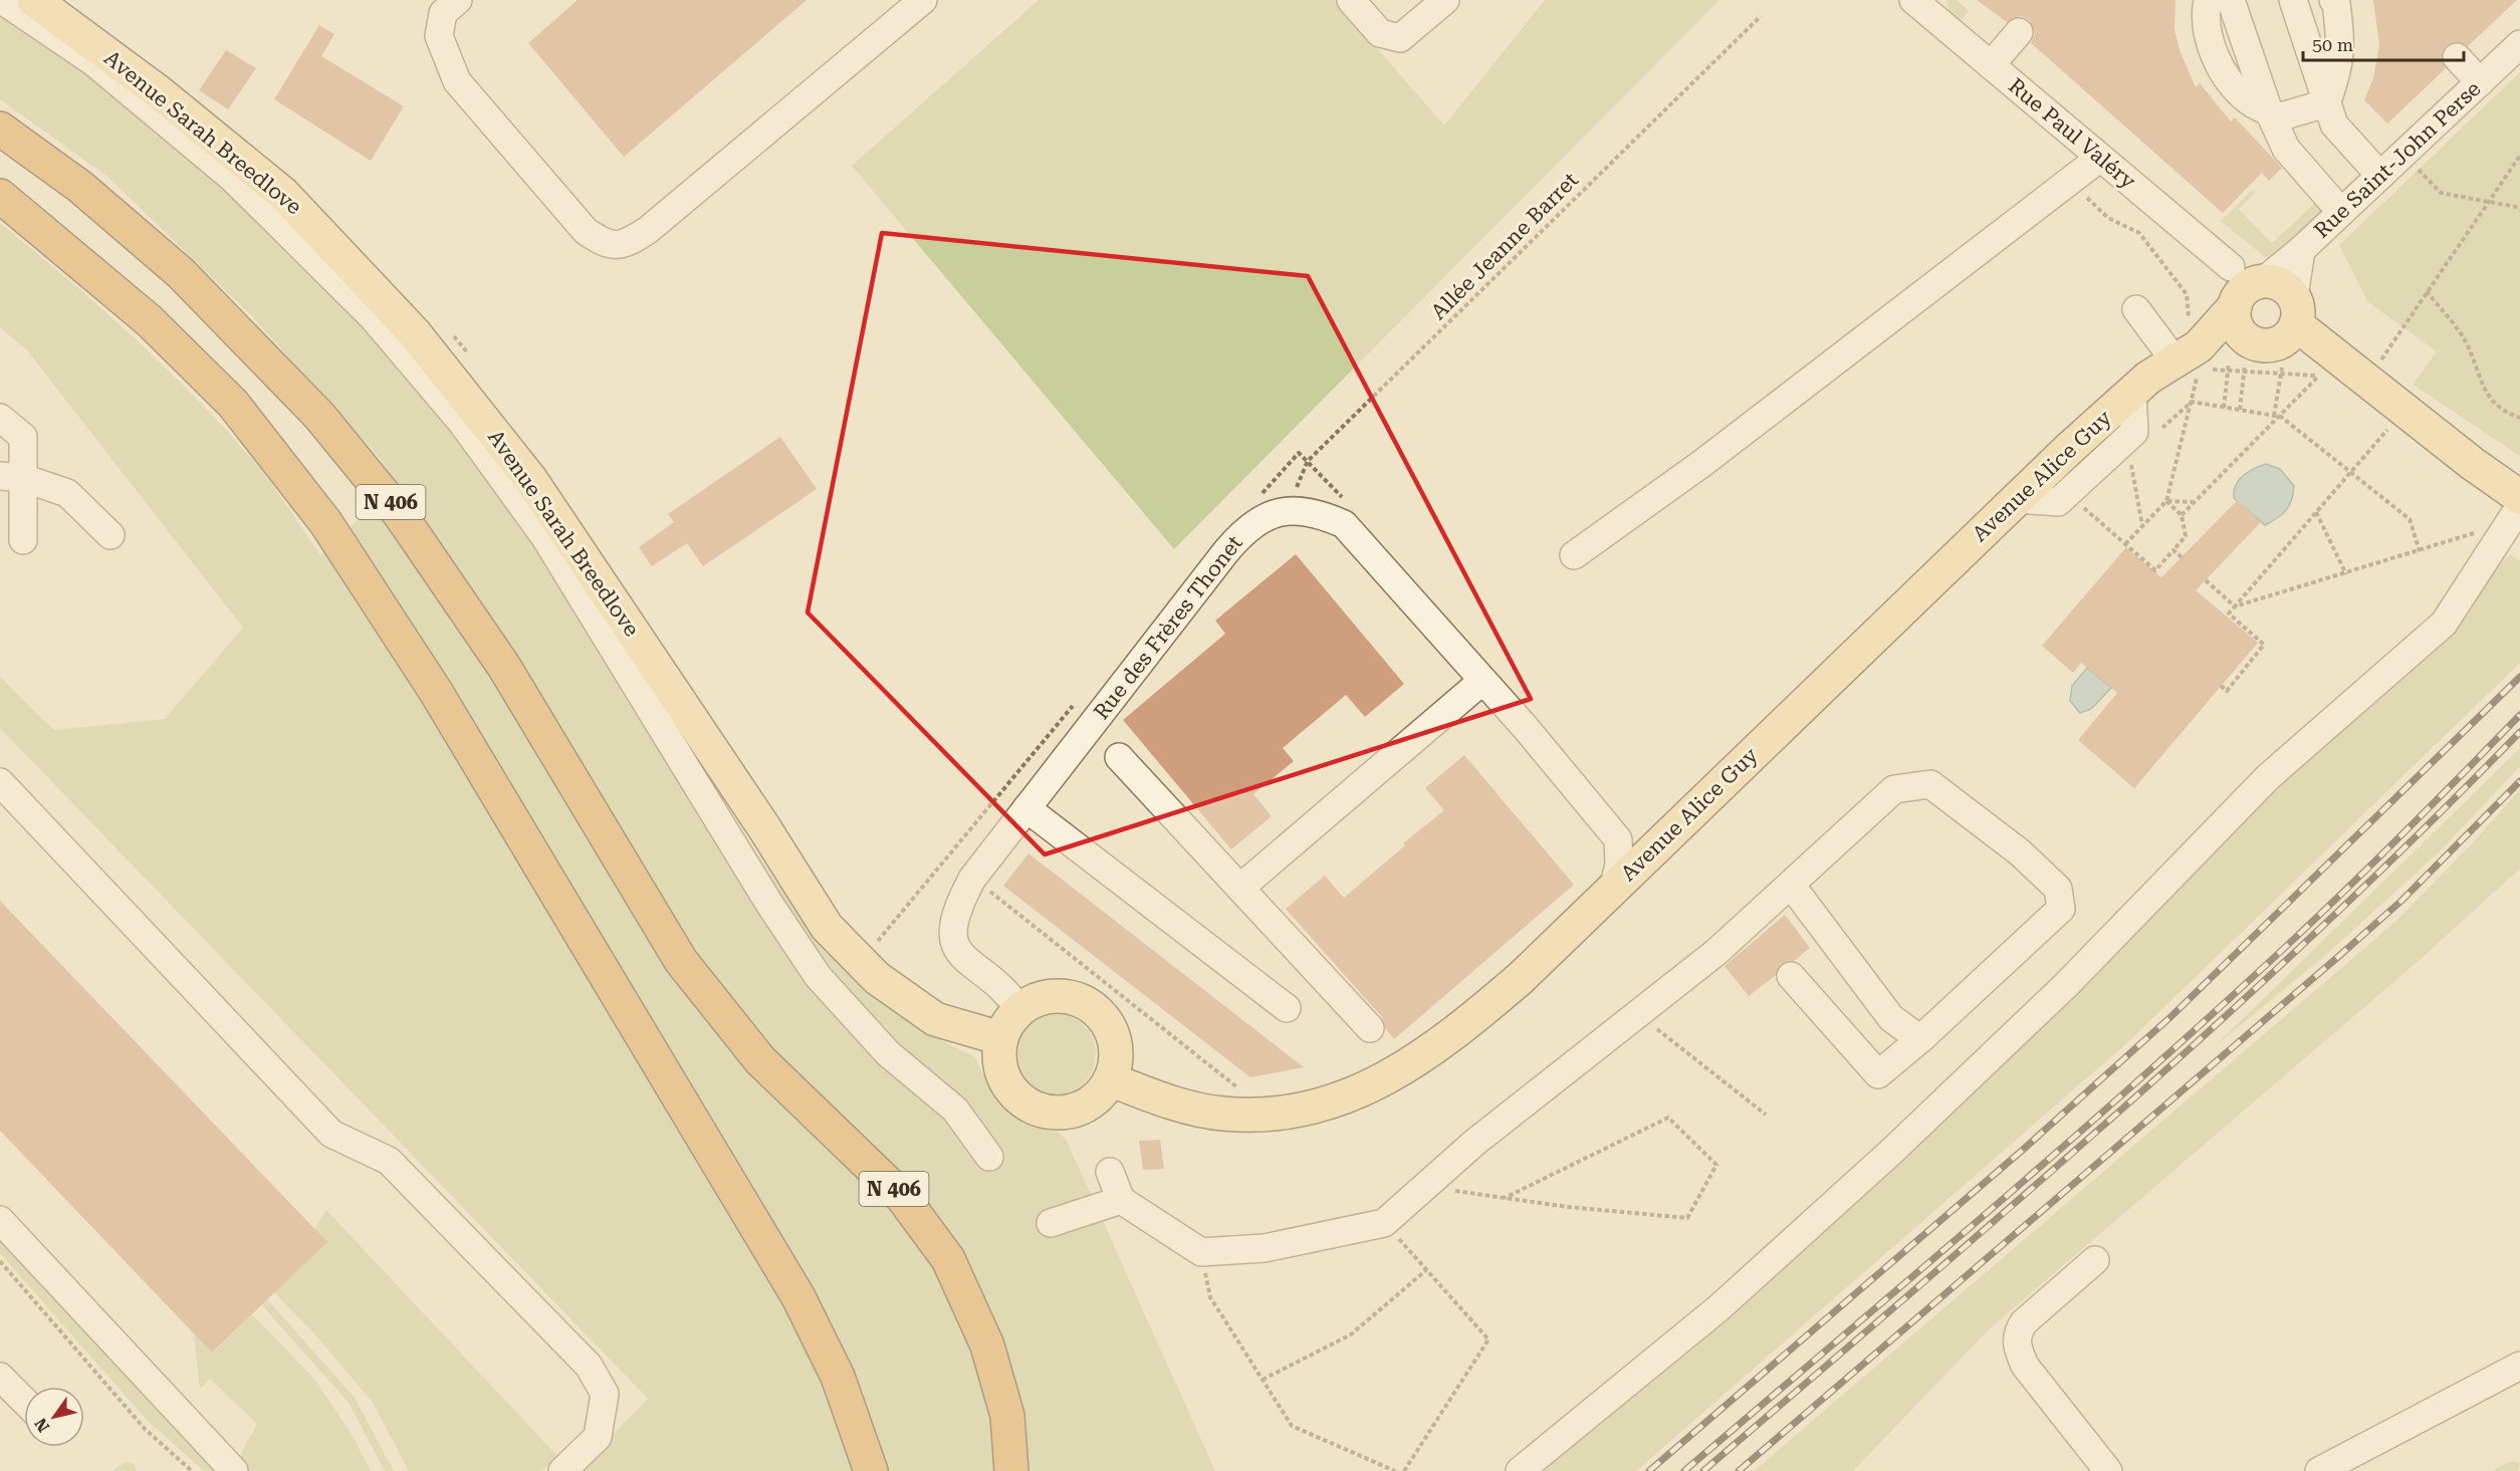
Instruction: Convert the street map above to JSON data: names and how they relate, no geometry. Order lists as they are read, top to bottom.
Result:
{
  "streets": {
    "highway": ["N 406"],
    "main road": ["Avenue Sarah Breedlove", "Avenue Alice Guy"],
    "street": ["Rue Paul Valéry", "Rue Saint-John Perse", "Rue des Frères Thonet"],
    "path": ["Allée Jeanne Barret"]
  },
  "crossings": [
    ["Avenue Sarah Breedlove", "Avenue Alice Guy"],
    ["Avenue Sarah Breedlove", "Rue des Frères Thonet"],
    ["Rue Paul Valéry", "Rue Saint-John Perse"],
    ["Rue Paul Valéry", "Avenue Alice Guy"],
    ["Rue Saint-John Perse", "Avenue Alice Guy"],
    ["Allée Jeanne Barret", "Rue des Frères Thonet"],
    ["Avenue Alice Guy", "Rue des Frères Thonet"]
  ],
  "scale_bar": "50 m",
  "north": "bottom left"
}
